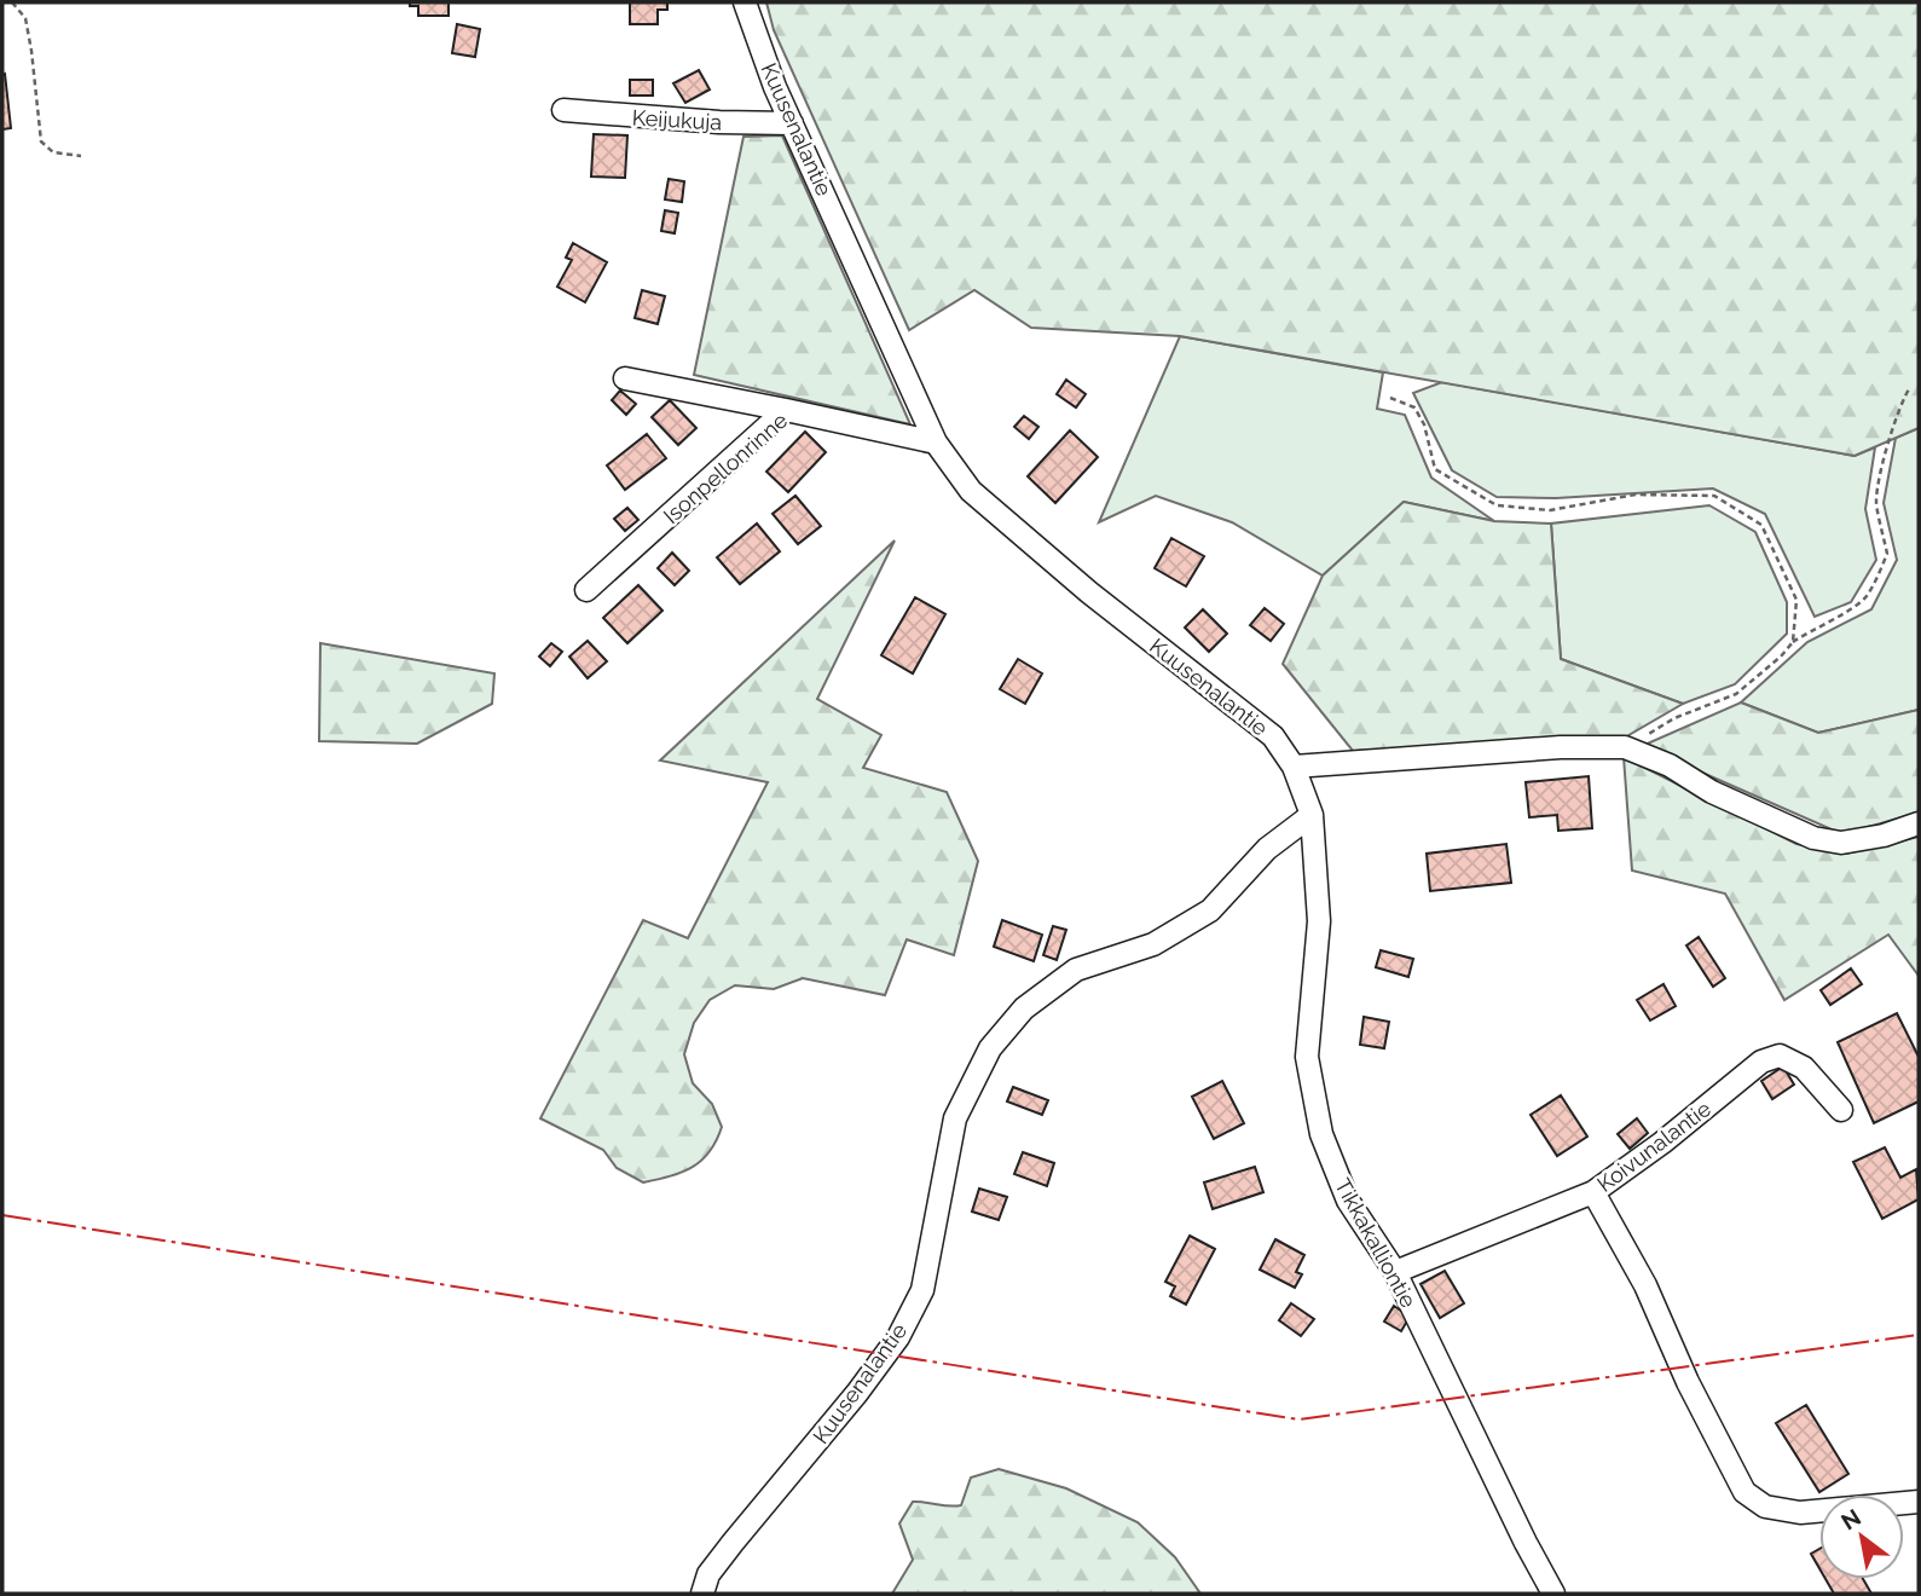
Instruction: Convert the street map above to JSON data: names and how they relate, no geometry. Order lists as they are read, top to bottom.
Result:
{
  "streets": {
    "street": [
      "Keijukuja",
      "Kuusenalantie",
      "Isonpellonrinne",
      "Koivunalantie",
      "Tikkakalliontie"
    ]
  },
  "crossings": [
    ["Keijukuja", "Kuusenalantie"],
    ["Kuusenalantie", "Isonpellonrinne"],
    ["Kuusenalantie", "Tikkakalliontie"],
    ["Koivunalantie", "Tikkakalliontie"]
  ],
  "north": "top left"
}
